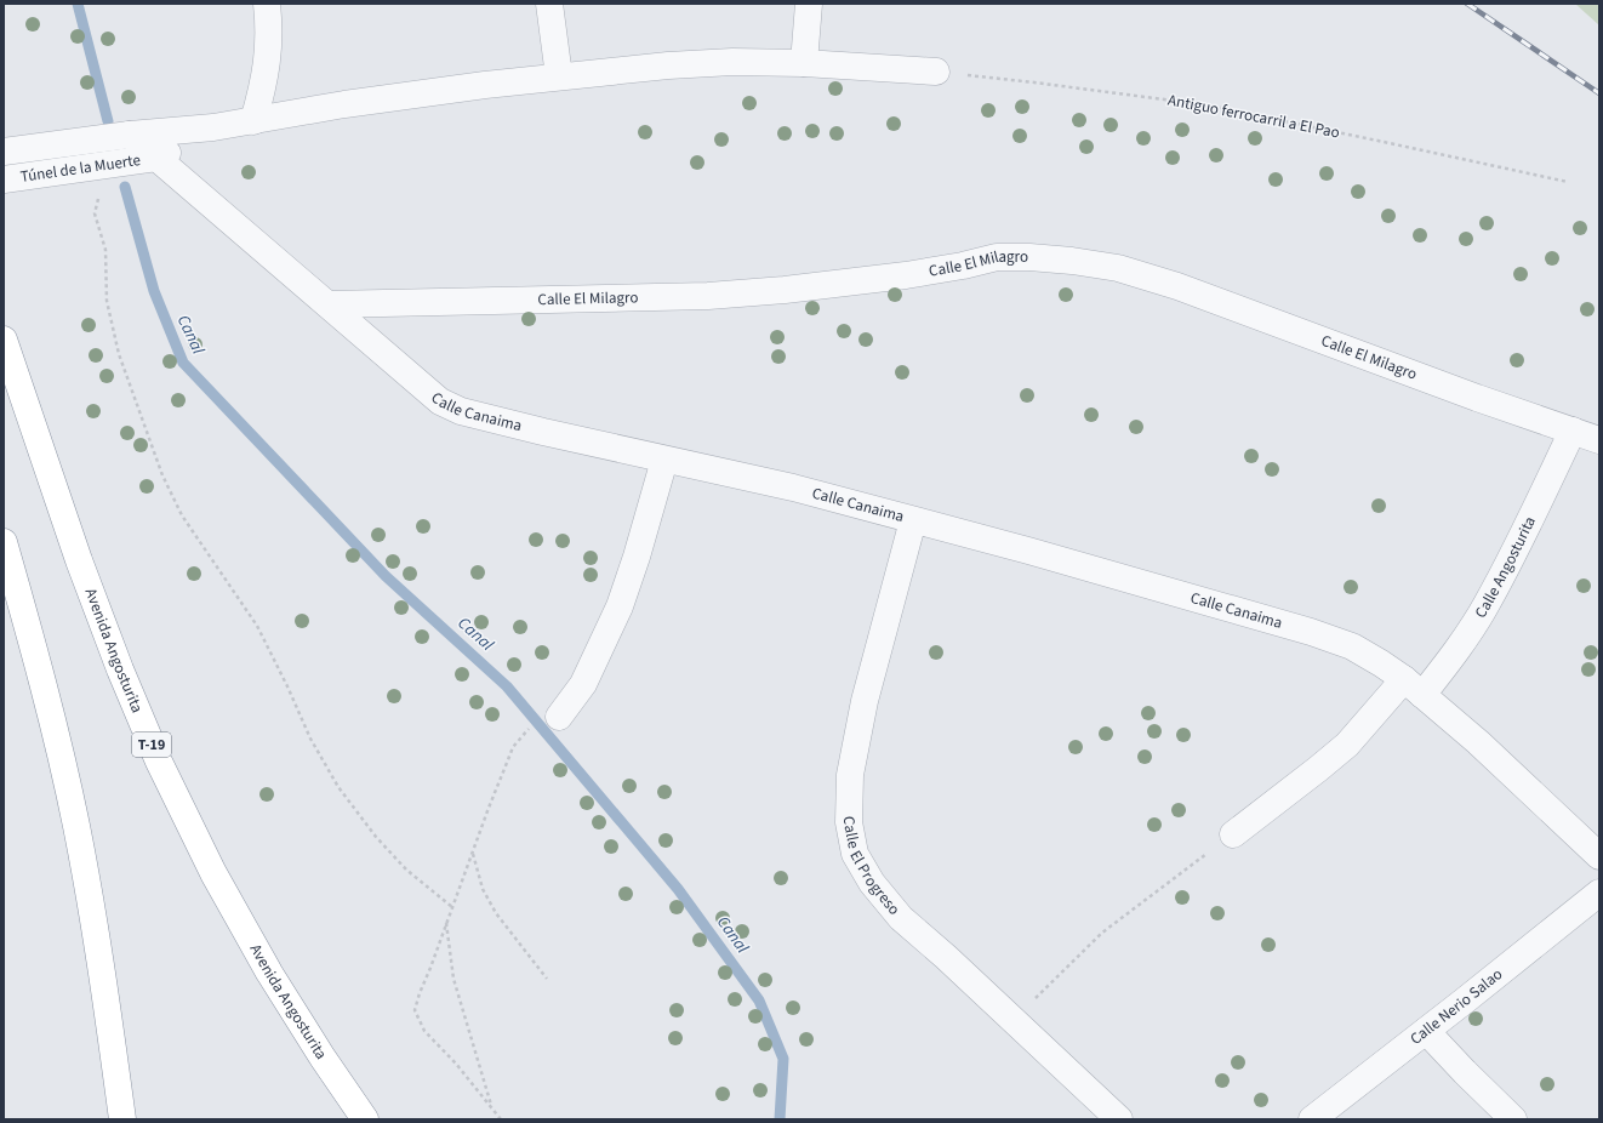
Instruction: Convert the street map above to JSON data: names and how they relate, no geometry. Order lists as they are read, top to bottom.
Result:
{
  "streets": {
    "highway": ["Avenida Angosturita", "T-19"],
    "street": [
      "Túnel de la Muerte",
      "Calle El Milagro",
      "Calle Canaima",
      "Calle Angosturita",
      "Calle El Progreso",
      "Calle Nerio Salao"
    ],
    "path": ["Antiguo ferrocarril a El Pao"]
  },
  "crossings": [
    ["Antiguo ferrocarril a El Pao", "Túnel de la Muerte"],
    ["Túnel de la Muerte", "Calle Canaima"],
    ["Calle El Milagro", "Calle Canaima"],
    ["Calle El Milagro", "Calle Angosturita"],
    ["Calle Canaima", "Calle Angosturita"],
    ["Calle Canaima", "Calle El Progreso"]
  ],
  "water": ["Canal"]
}
